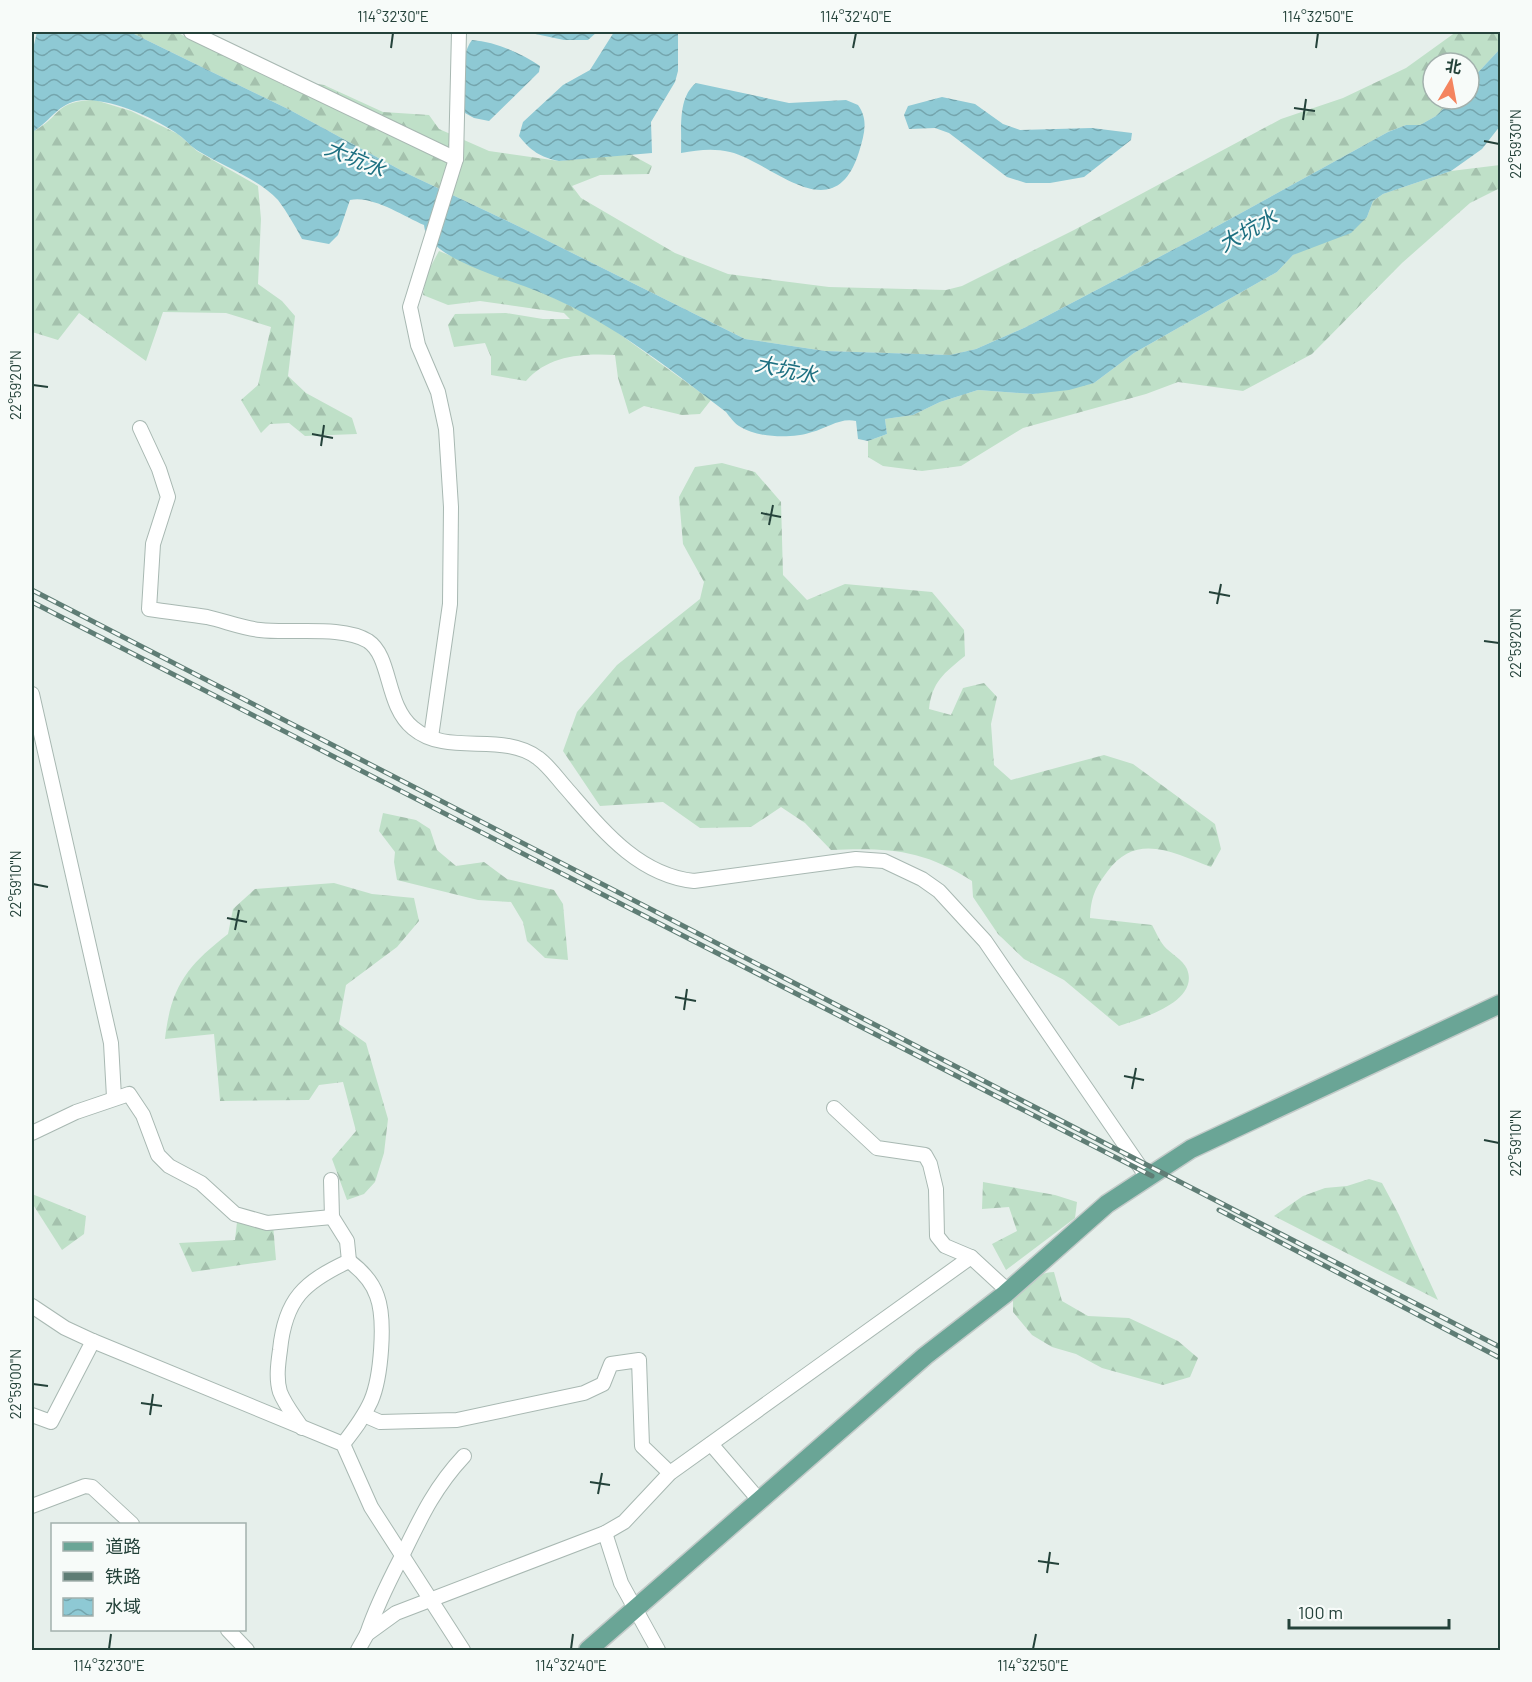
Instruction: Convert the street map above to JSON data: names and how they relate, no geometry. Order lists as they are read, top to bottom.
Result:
{
  "water": ["大坑水"],
  "legend": ["道路", "铁路", "水域"],
  "scale_bar": "100 m",
  "north": "top",
  "coordinates": [
    "114°32'30\"E",
    "114°32'40\"E",
    "114°32'50\"E",
    "22°59'30\"N",
    "22°59'20\"N",
    "22°59'10\"N",
    "22°59'00\"N"
  ]
}
